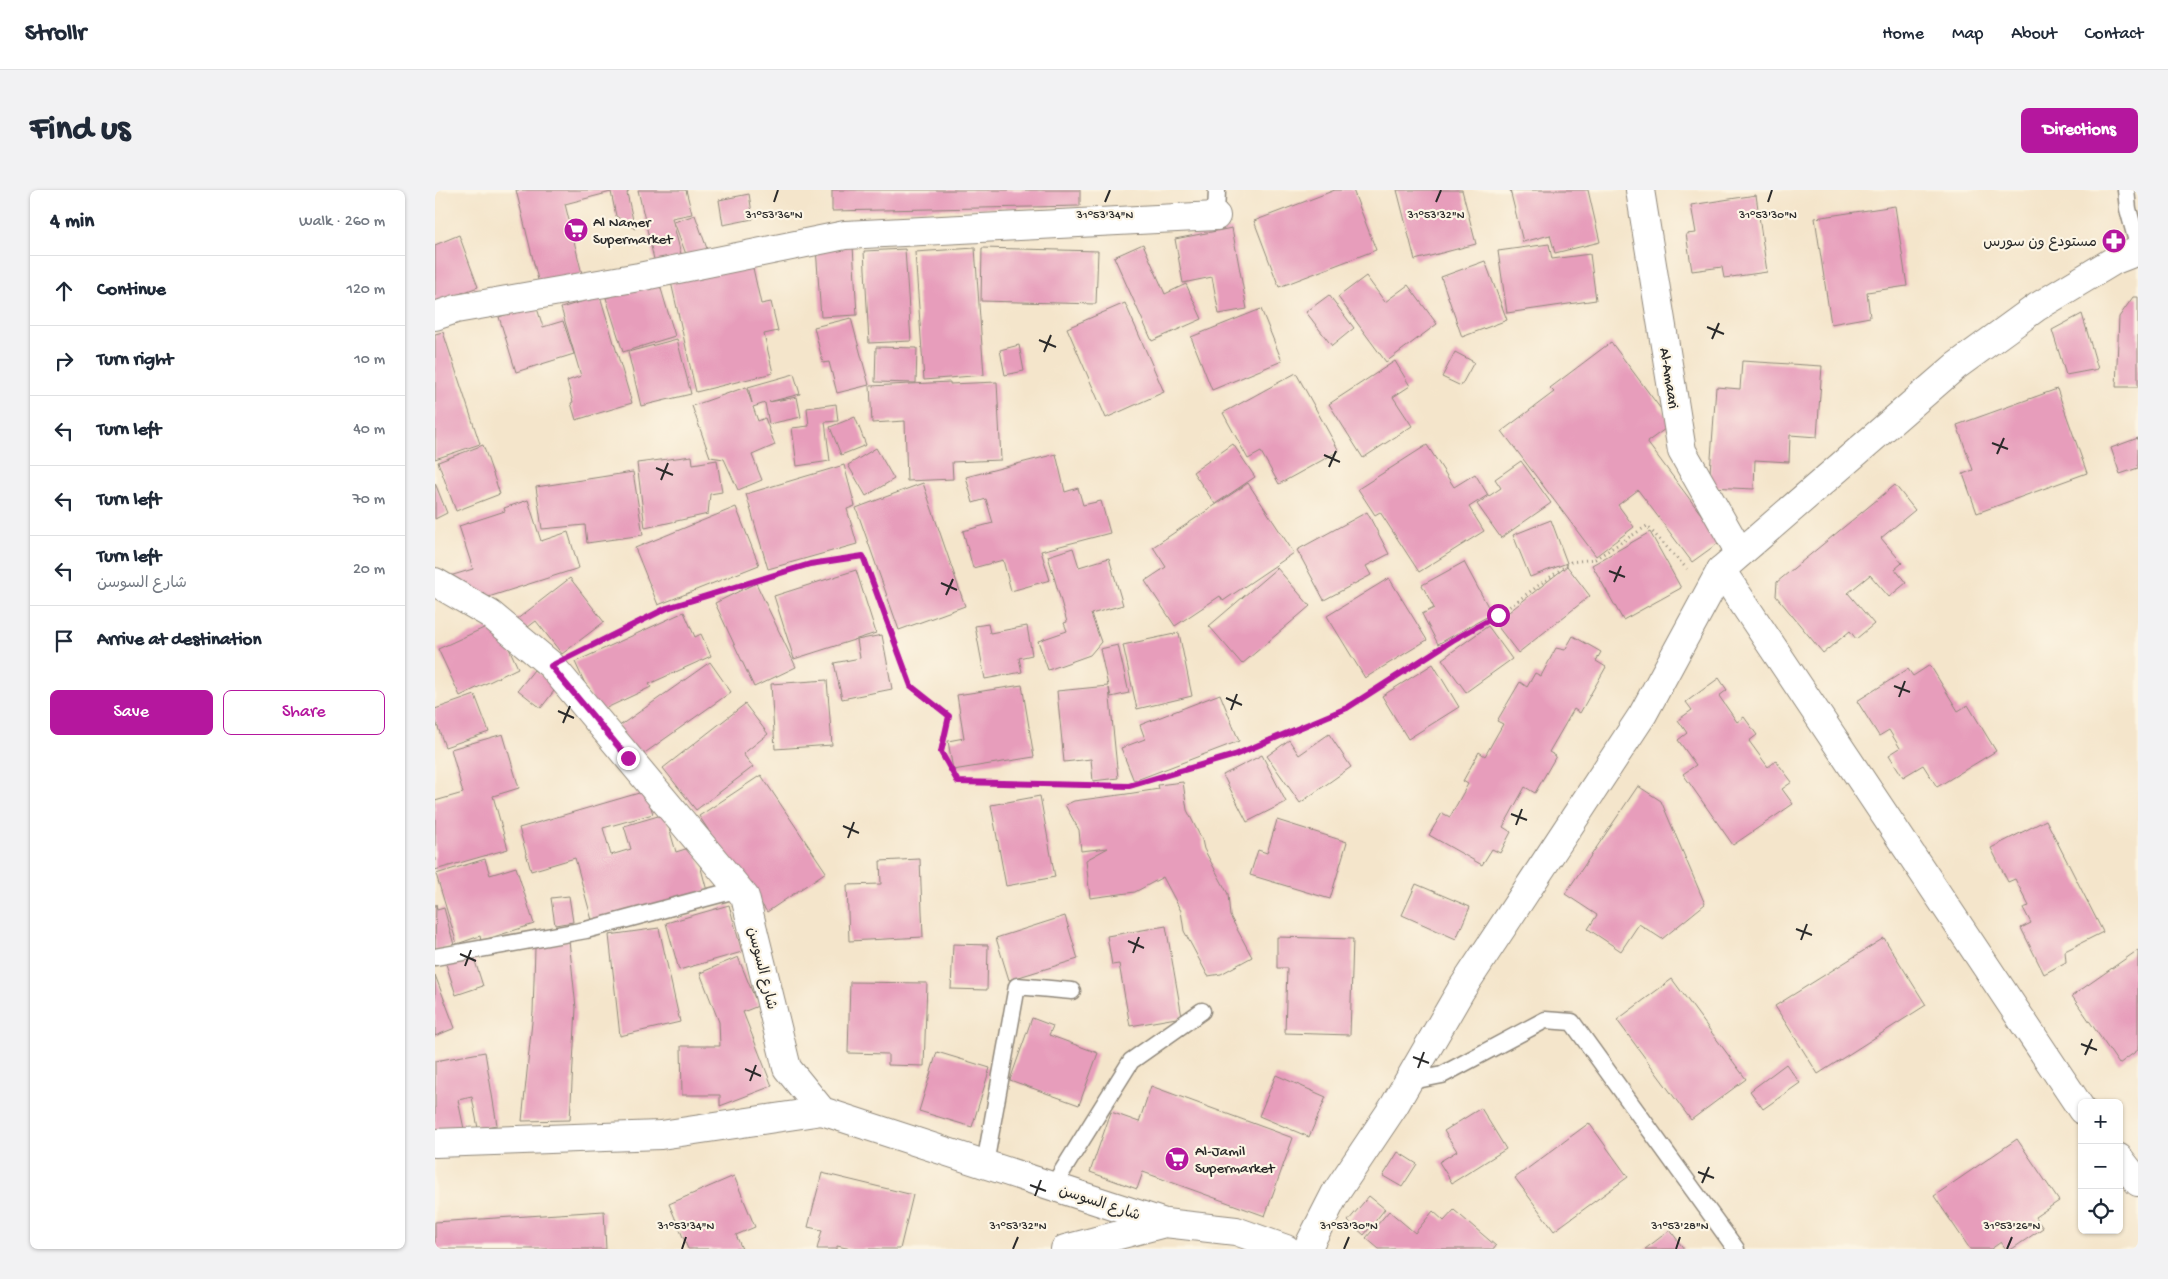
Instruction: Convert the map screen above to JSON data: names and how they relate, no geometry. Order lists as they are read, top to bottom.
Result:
{
  "streets": {
    "street": ["Al-Amaari", "شارع السوسن"]
  },
  "places": {
    "supermarket": ["Al Namer Supermarket", "Al-Jamil Supermarket"],
    "pharmacy": ["مستودع ون سورس"]
  },
  "page": {
    "header": "Strollr",
    "nav": [
      "Home",
      "Map",
      "About",
      "Contact"
    ],
    "buttons": [
      "Directions",
      ["Save", "Share"]
    ],
    "title": "Find us",
    "heading": ["4 min", "Walk · 260 m"],
    "list": [
      ["Continue", "120 m"],
      ["Turn right", "10 m"],
      ["Turn left", "40 m"],
      ["Turn left", "70 m"],
      ["Turn left", "شارع السوسن", "20 m"],
      "Arrive at destination"
    ],
    "map_buttons": ["+", "−"]
  },
  "coordinates": [
    "31°53'36\"N",
    "31°53'34\"N",
    "31°53'32\"N",
    "31°53'30\"N",
    "31°53'28\"N",
    "31°53'26\"N"
  ]
}
